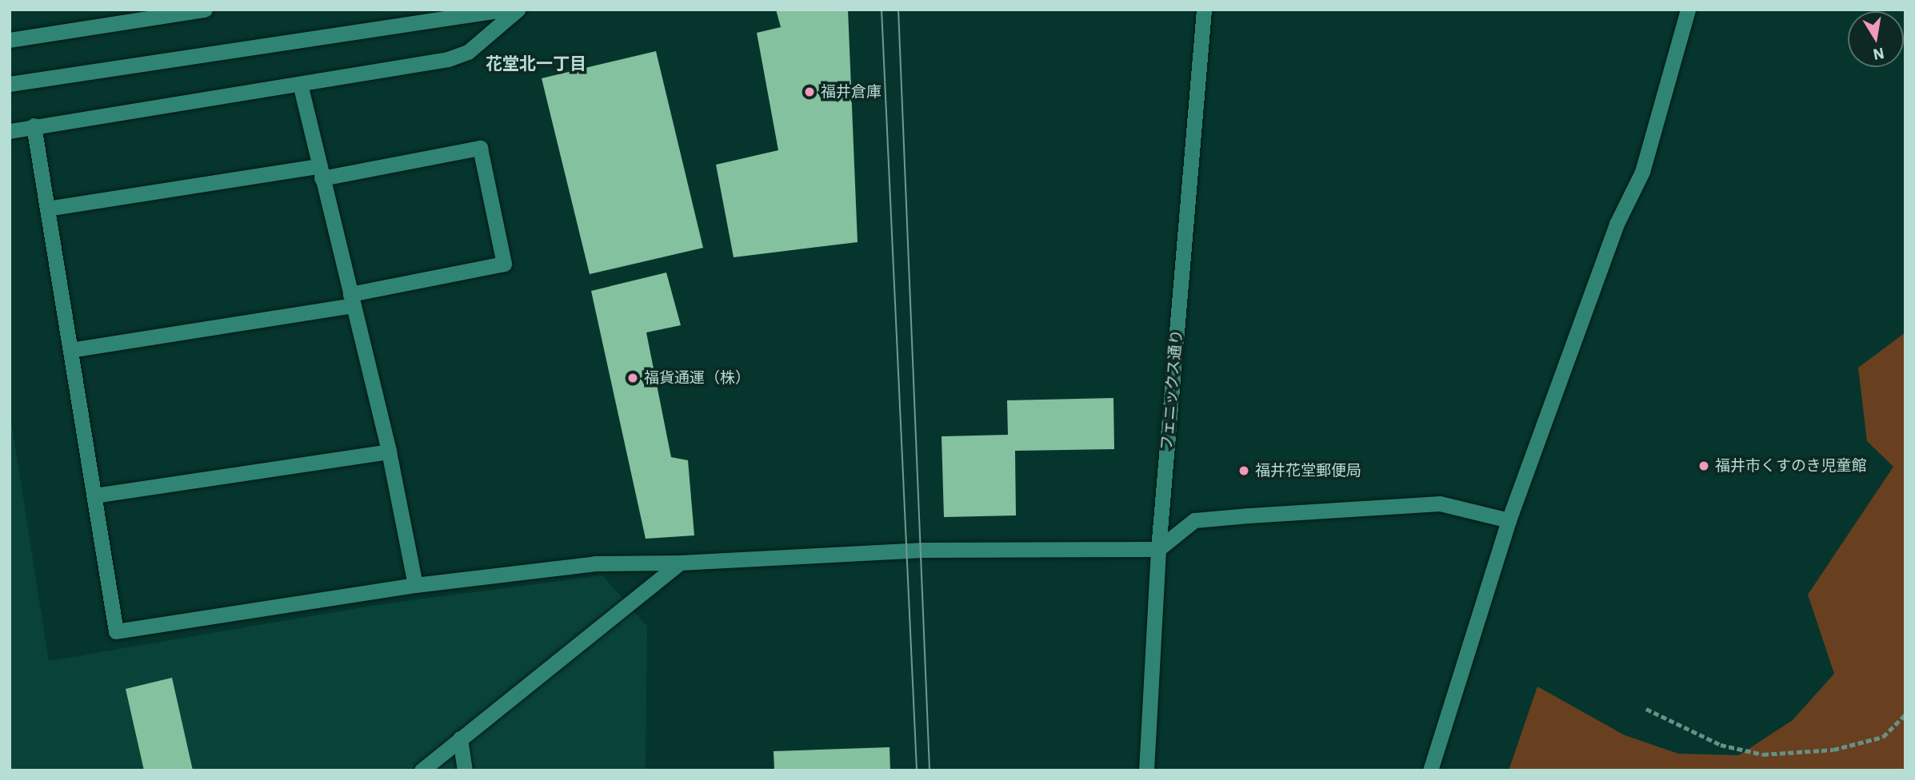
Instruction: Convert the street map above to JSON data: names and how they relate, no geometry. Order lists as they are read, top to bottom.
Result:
{
  "streets": {
    "street": ["フェニックス通り"]
  },
  "districts": ["花堂北一丁目"],
  "places": [
    "福井倉庫",
    "福貨通運（株）",
    "福井市くすのき児童館",
    "福井花堂郵便局"
  ],
  "north": "bottom"
}
